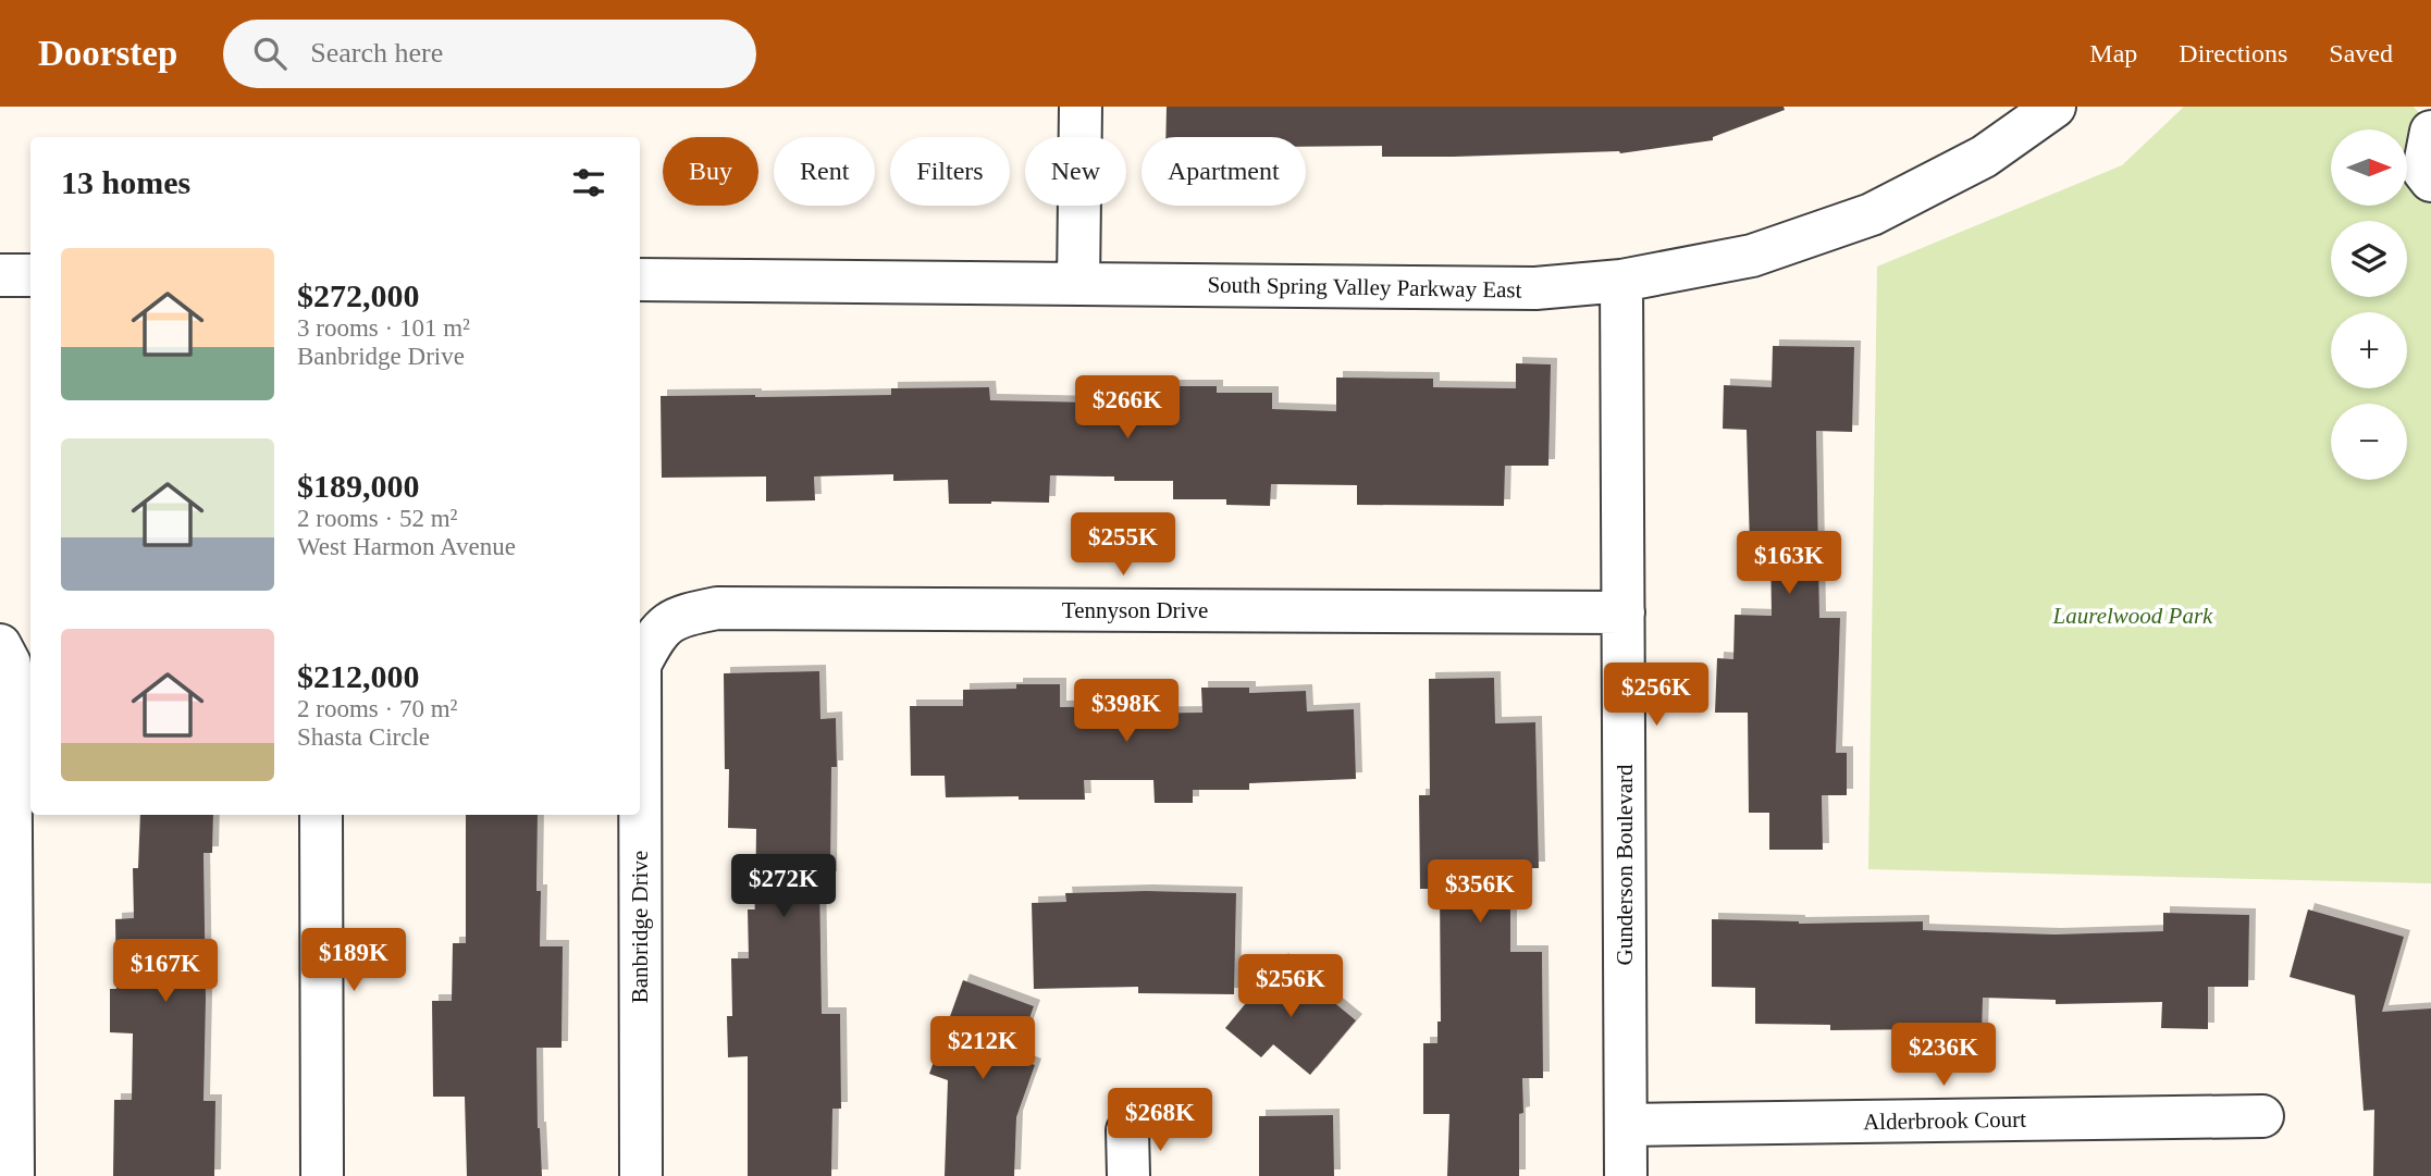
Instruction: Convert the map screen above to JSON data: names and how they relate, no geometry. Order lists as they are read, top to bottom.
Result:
{
  "streets": {
    "street": [
      "South Spring Valley Parkway East",
      "Tennyson Drive",
      "Gunderson Boulevard",
      "Banbridge Drive",
      "Alderbrook Court"
    ]
  },
  "crossings": [
    ["South Spring Valley Parkway East", "Gunderson Boulevard"],
    ["Tennyson Drive", "Gunderson Boulevard"],
    ["Tennyson Drive", "Banbridge Drive"],
    ["Gunderson Boulevard", "Alderbrook Court"]
  ],
  "parks": ["Laurelwood Park"],
  "north": "right",
  "page": {
    "header": "Doorstep",
    "search": "Search here",
    "nav": ["Map", "Directions", "Saved"],
    "map_buttons": ["+", "−"],
    "chip": [
      "Buy",
      "Rent",
      "Filters",
      "New",
      "Apartment"
    ],
    "heading": "13 homes",
    "list": [
      {
        "name": "$272,000",
        "note": "3 rooms · 101 m² · Banbridge Drive"
      },
      {
        "name": "$189,000",
        "note": "2 rooms · 52 m² · West Harmon Avenue"
      },
      {
        "name": "$212,000",
        "note": "2 rooms · 70 m² · Shasta Circle"
      }
    ],
    "price": [
      "$266K",
      "$255K",
      "$163K",
      "$256K",
      "$398K",
      "$272K",
      "$356K",
      "$189K",
      "$167K",
      "$256K",
      "$212K",
      "$236K",
      "$268K"
    ]
  }
}
